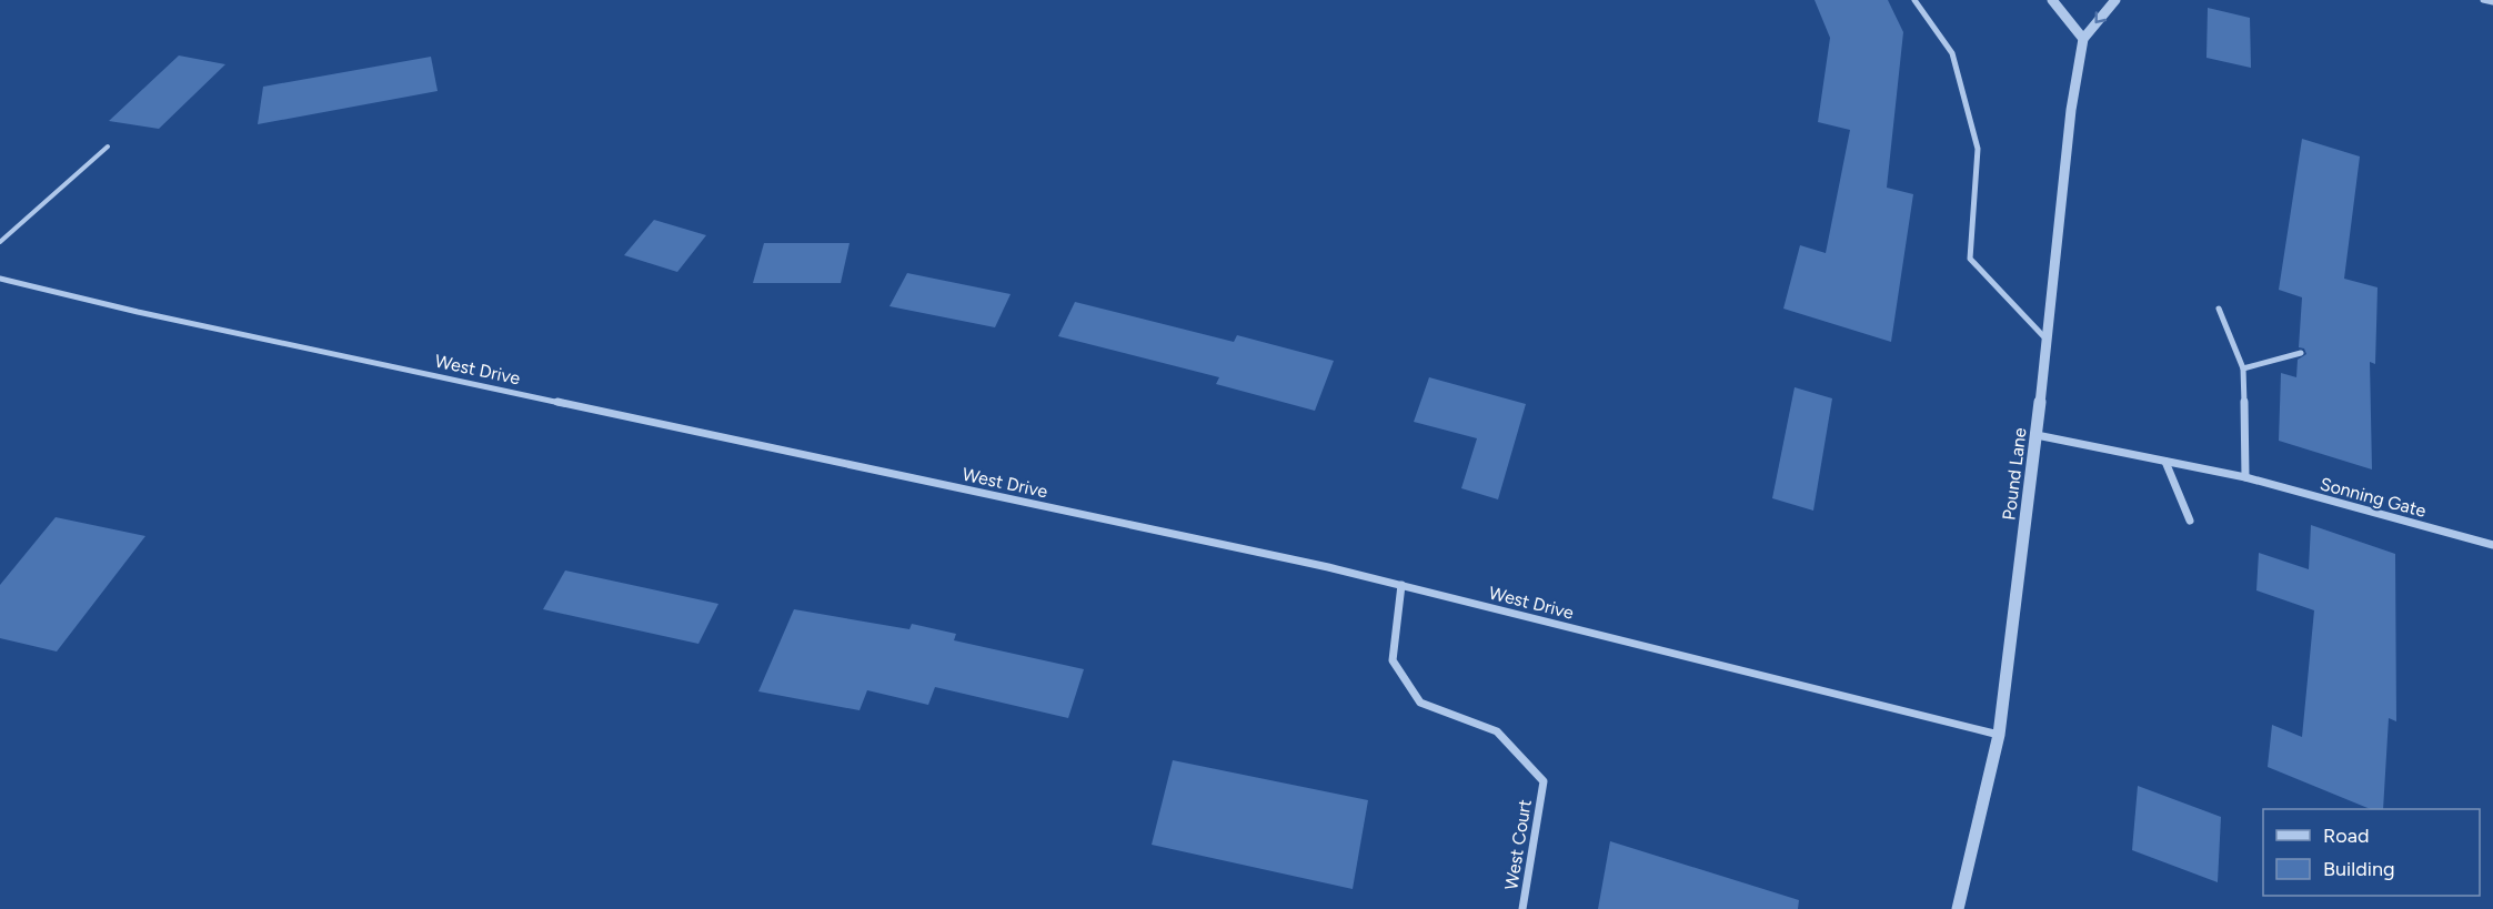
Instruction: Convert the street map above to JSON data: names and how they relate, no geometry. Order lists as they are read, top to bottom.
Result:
{
  "streets": {
    "street": [
      "West Drive",
      "Pound Lane",
      "Sonning Gate",
      "West Court"
    ]
  },
  "crossings": [
    ["West Drive", "Pound Lane"],
    ["West Drive", "West Court"],
    ["Pound Lane", "Sonning Gate"]
  ],
  "legend": ["Road", "Building"]
}
